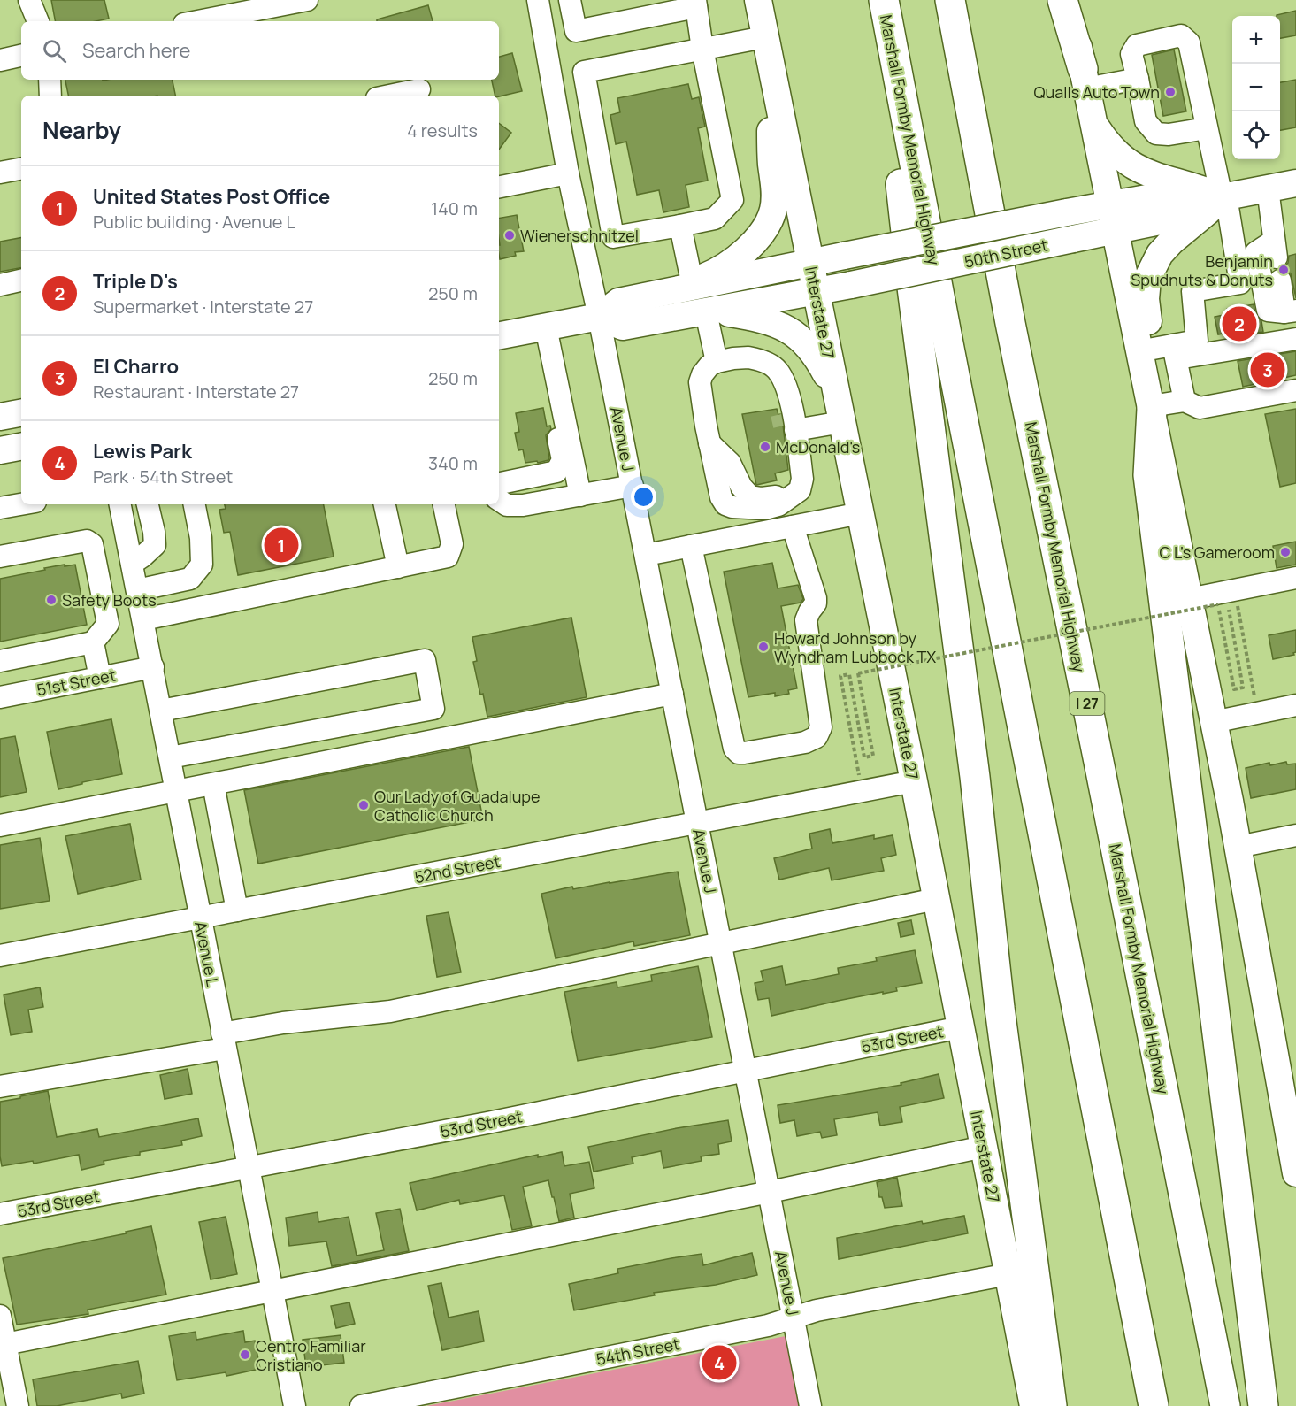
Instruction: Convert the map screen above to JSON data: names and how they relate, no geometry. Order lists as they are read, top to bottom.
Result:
{
  "streets": {
    "highway": ["Marshall Formby Memorial Highway", "I 27"],
    "main road": ["50th Street", "Interstate 27"],
    "street": [
      "Avenue J",
      "51st Street",
      "52nd Street",
      "Avenue L",
      "53rd Street",
      "54th Street"
    ]
  },
  "crossings": [
    ["50th Street", "Interstate 27"],
    ["50th Street", "Avenue J"],
    ["Interstate 27", "52nd Street"],
    ["Interstate 27", "53rd Street"],
    ["Interstate 27", "54th Street"],
    ["Avenue J", "52nd Street"],
    ["Avenue J", "53rd Street"],
    ["Avenue J", "54th Street"],
    ["51st Street", "Avenue L"],
    ["52nd Street", "Avenue L"],
    ["Avenue L", "53rd Street"]
  ],
  "places": [
    "Qualls Auto Town",
    "Wienerschnitzel",
    "Benjamin Spudnuts & Donuts",
    "McDonald's",
    "C L's Gameroom",
    "Safety Boots",
    "Howard Johnson by Wyndham Lubbock TX",
    "Our Lady of Guadalupe Catholic Church",
    "Centro Familiar Cristiano"
  ],
  "page": {
    "map_buttons": ["+", "−"],
    "search": "Search here",
    "heading": ["Nearby", "4 results"],
    "list": [
      {
        "mark": "1",
        "name": "United States Post Office",
        "note": "Public building · Avenue L",
        "value": "140 m"
      },
      {
        "mark": "2",
        "name": "Triple D's",
        "note": "Supermarket · Interstate 27",
        "value": "250 m"
      },
      {
        "mark": "3",
        "name": "El Charro",
        "note": "Restaurant · Interstate 27",
        "value": "250 m"
      },
      {
        "mark": "4",
        "name": "Lewis Park",
        "note": "Park · 54th Street",
        "value": "340 m"
      }
    ],
    "pins": [
      "2",
      "3",
      "1",
      "4"
    ]
  }
}
